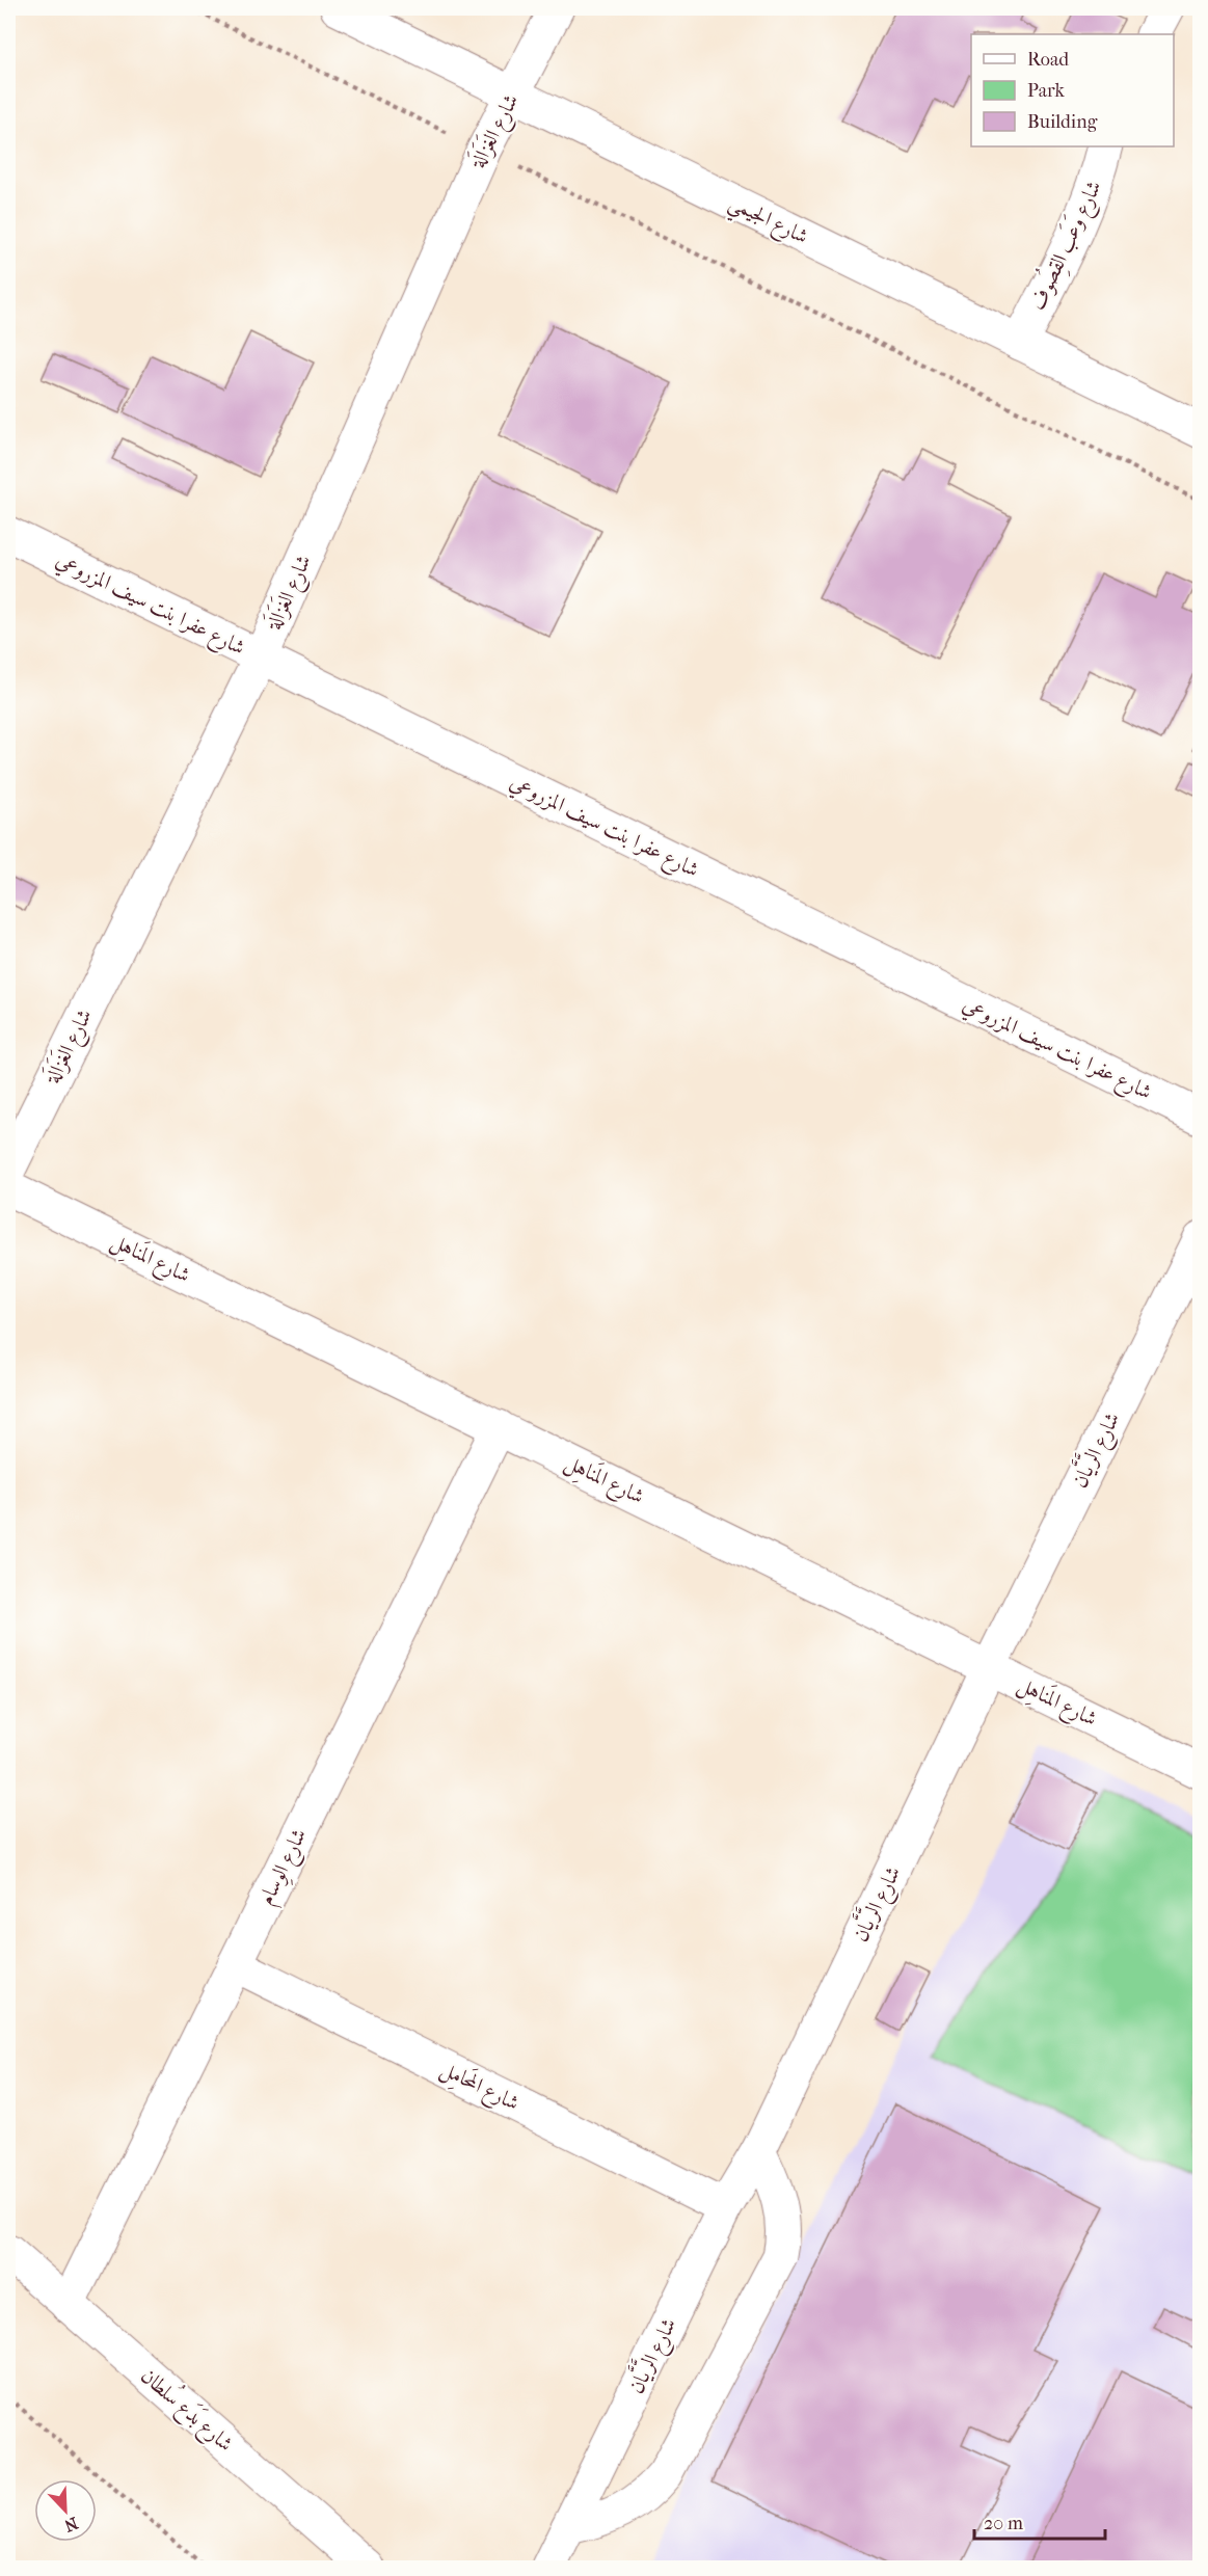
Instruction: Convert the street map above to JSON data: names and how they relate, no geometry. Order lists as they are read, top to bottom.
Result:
{
  "streets": {
    "street": [
      "شارع الغَزَالَة",
      "شارع الجيمي",
      "شارع وَعَب القِصُوف",
      "شارع عفرا بنت سيف المزروعي",
      "شارع المَناهِل",
      "شارع الرَّيَّان",
      "شارع الوِسام",
      "شارع المَحامِل",
      "شارع بَدَع سُلطان"
    ]
  },
  "crossings": [
    ["شارع الغَزَالَة", "شارع الجيمي"],
    ["شارع الغَزَالَة", "شارع عفرا بنت سيف المزروعي"],
    ["شارع الجيمي", "شارع وَعَب القِصُوف"],
    ["شارع المَناهِل", "شارع الرَّيَّان"],
    ["شارع المَناهِل", "شارع الوِسام"],
    ["شارع الرَّيَّان", "شارع المَحامِل"],
    ["شارع الوِسام", "شارع المَحامِل"],
    ["شارع الوِسام", "شارع بَدَع سُلطان"]
  ],
  "legend": ["Road", "Park", "Building"],
  "scale_bar": "20 m",
  "north": "bottom right"
}
